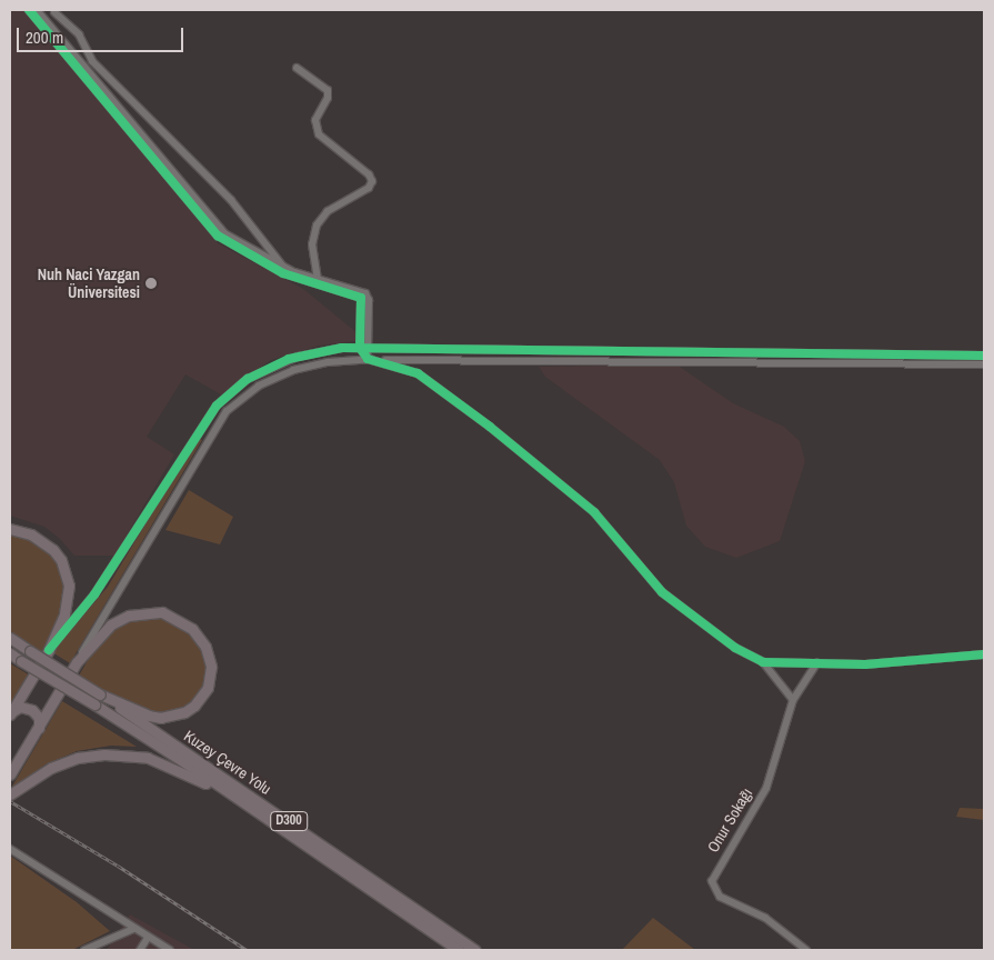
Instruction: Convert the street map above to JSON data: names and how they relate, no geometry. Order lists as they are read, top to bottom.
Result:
{
  "streets": {
    "highway": ["Kuzey Çevre Yolu", "D300"],
    "street": ["Onur Sokağı"]
  },
  "crossings": [
    ["Kuzey Çevre Yolu", "D300"]
  ],
  "places": ["Nuh Naci Yazgan Üniversitesi"],
  "scale_bar": "200 m"
}
